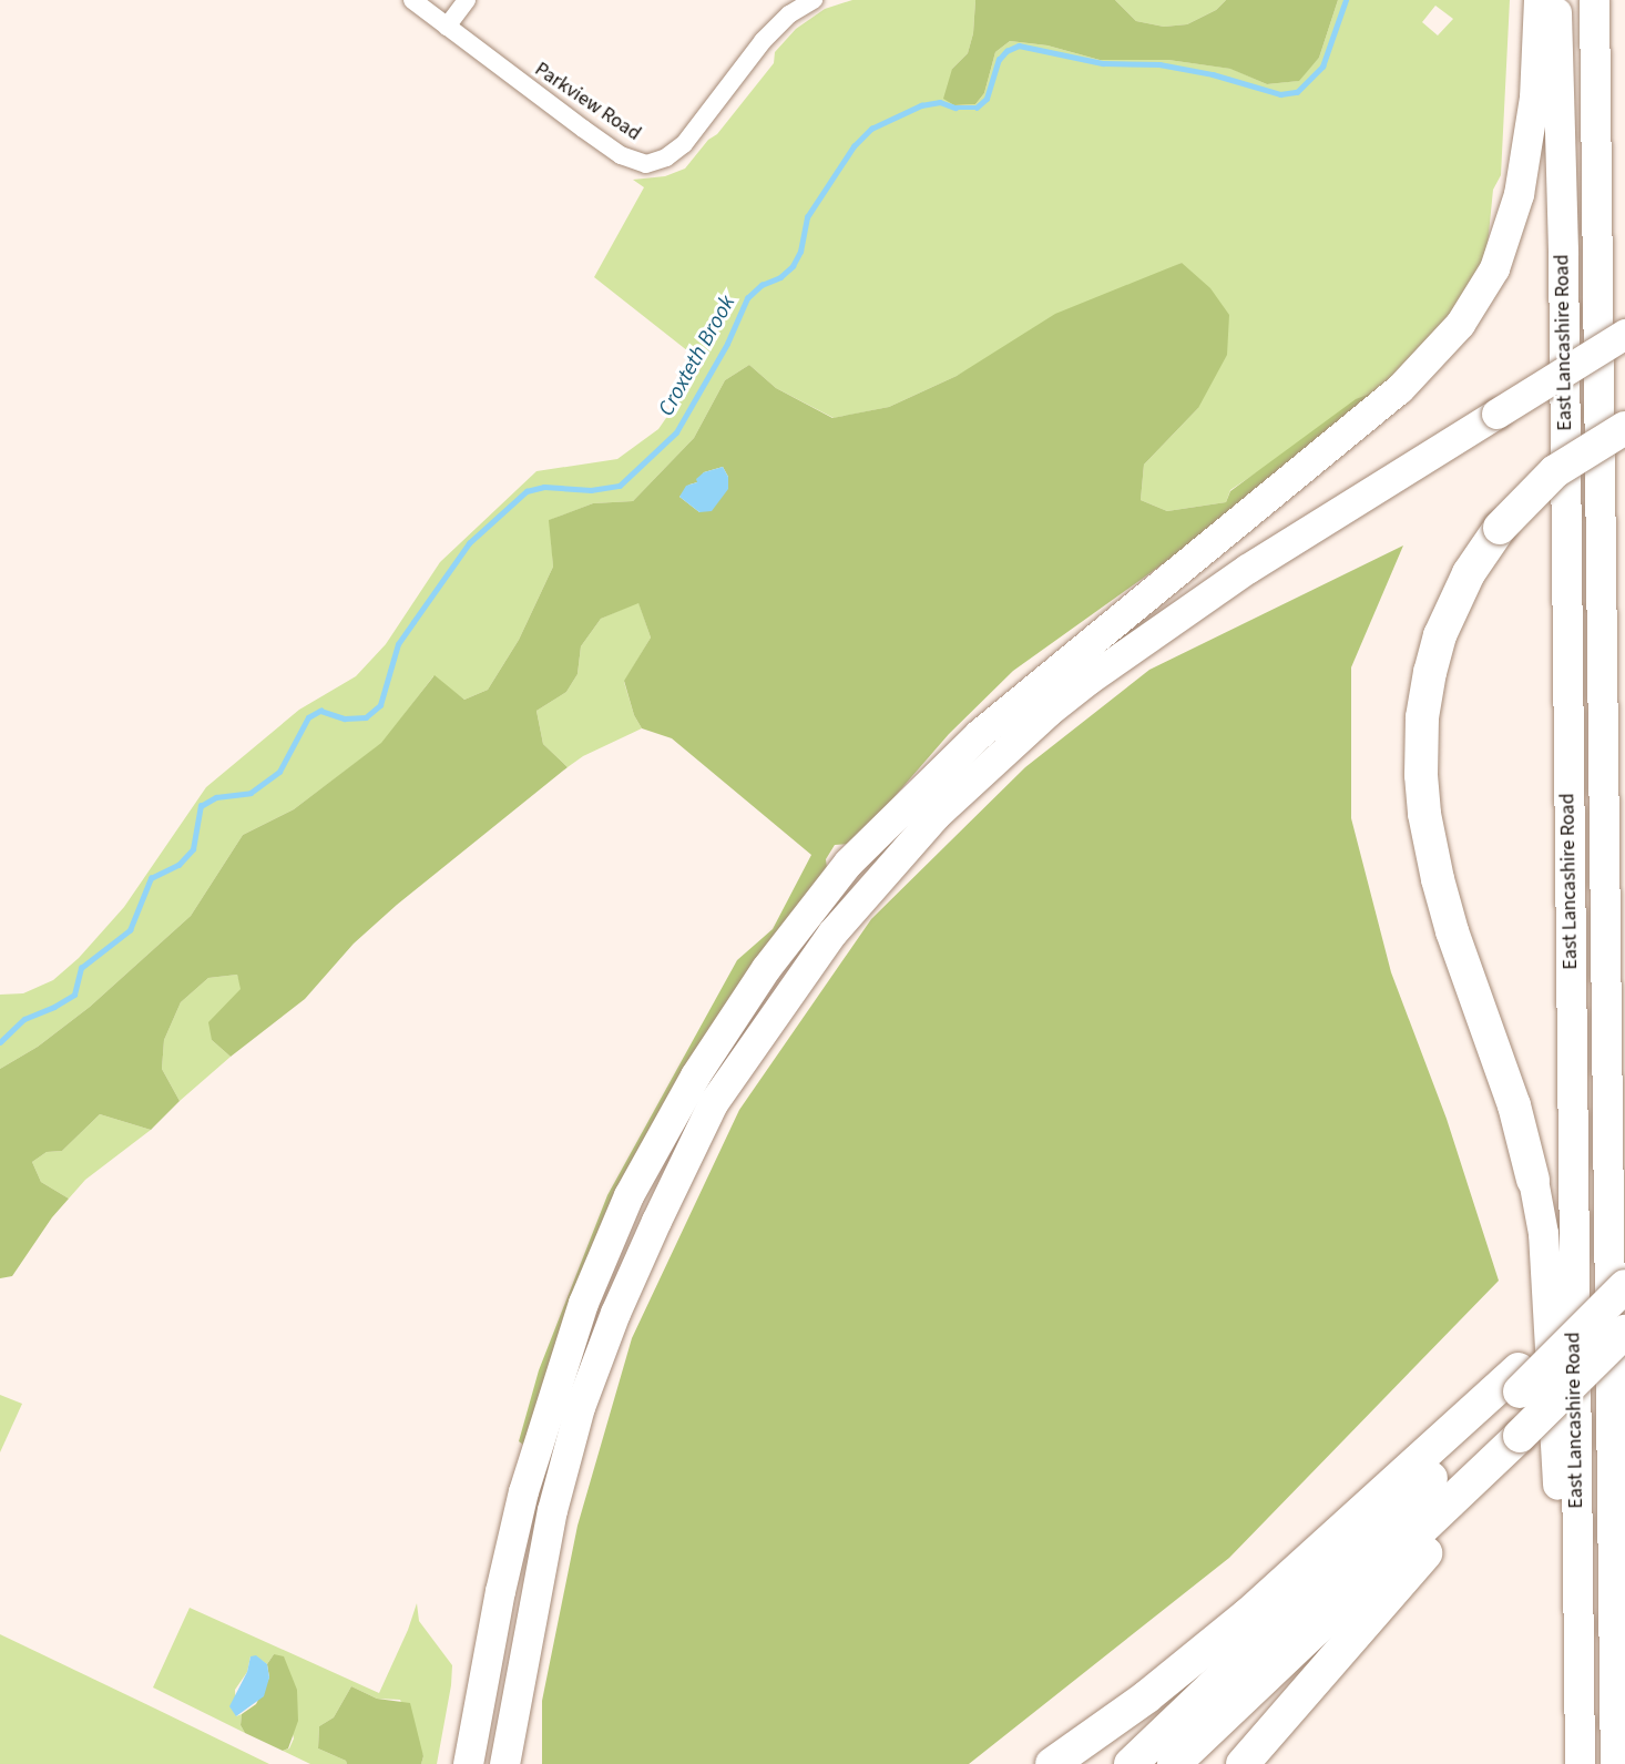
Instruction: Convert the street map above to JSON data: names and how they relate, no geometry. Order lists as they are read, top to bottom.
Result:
{
  "streets": {
    "highway": ["East Lancashire Road"],
    "street": ["Parkview Road"]
  },
  "water": ["Croxteth Brook"]
}
